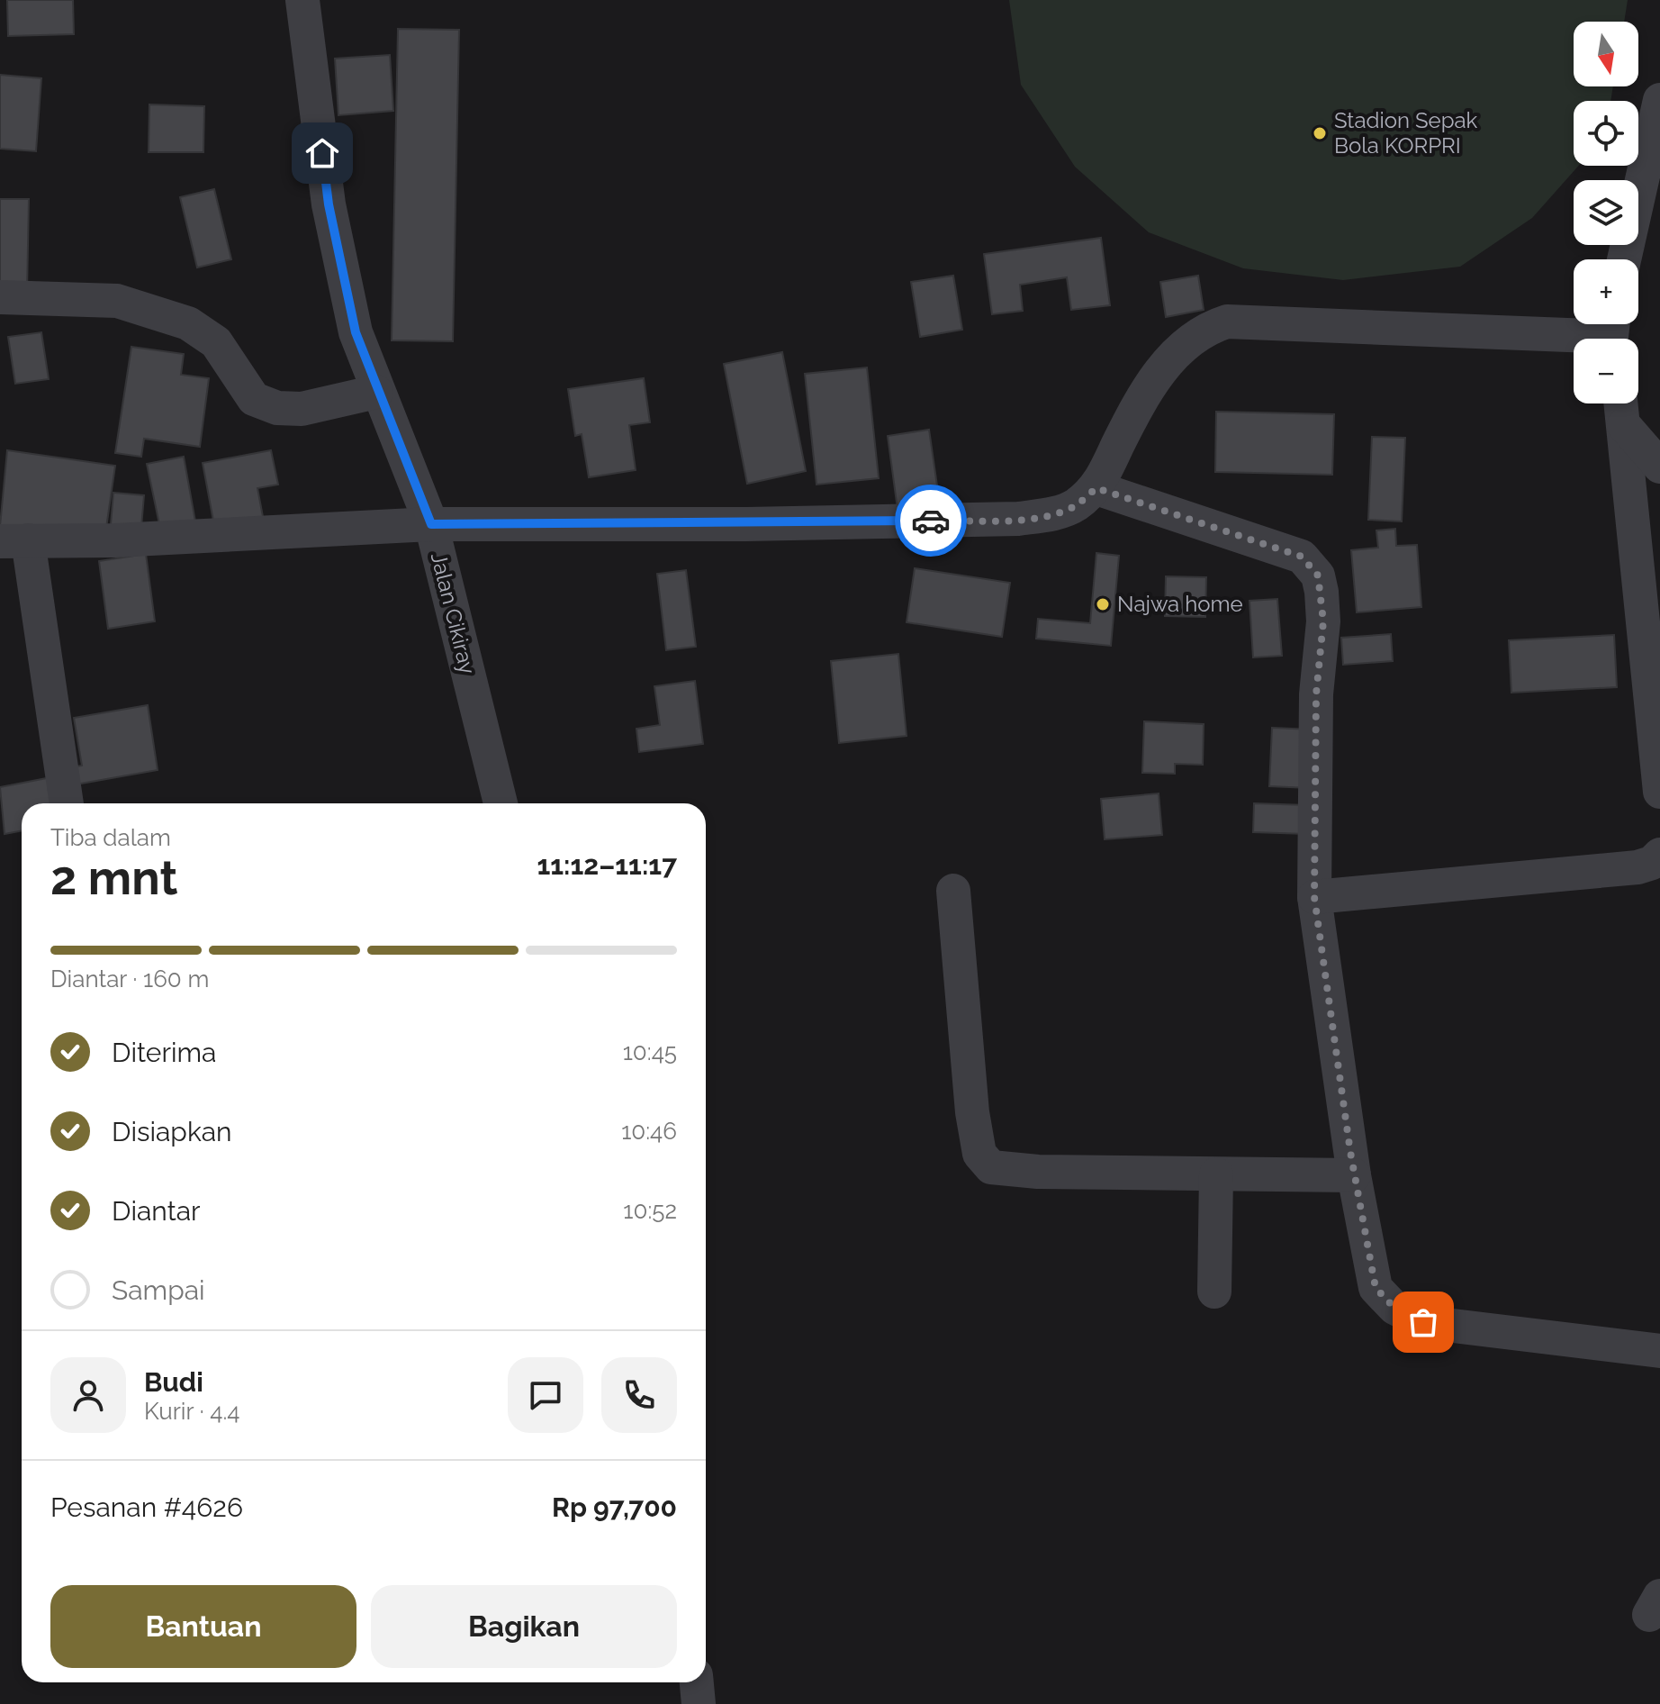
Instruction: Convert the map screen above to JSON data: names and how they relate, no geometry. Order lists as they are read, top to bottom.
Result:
{
  "streets": {
    "street": ["Jalan Cikiray"]
  },
  "places": ["Stadion Sepak Bola KORPRI", "Najwa home"],
  "north": "bottom",
  "page": {
    "map_buttons": ["+", "−"],
    "heading": ["2 mnt", "Tiba dalam", "11:12–11:17"],
    "panel": [
      "Budi",
      "Kurir · 4.4",
      "Pesanan #4626",
      "Rp 97,700"
    ],
    "bar": "Diantar · 160 m",
    "list": [
      ["Diterima", "10:45"],
      ["Disiapkan", "10:46"],
      ["Diantar", "10:52"],
      "Sampai"
    ],
    "buttons": ["Bantuan", "Bagikan"]
  }
}
